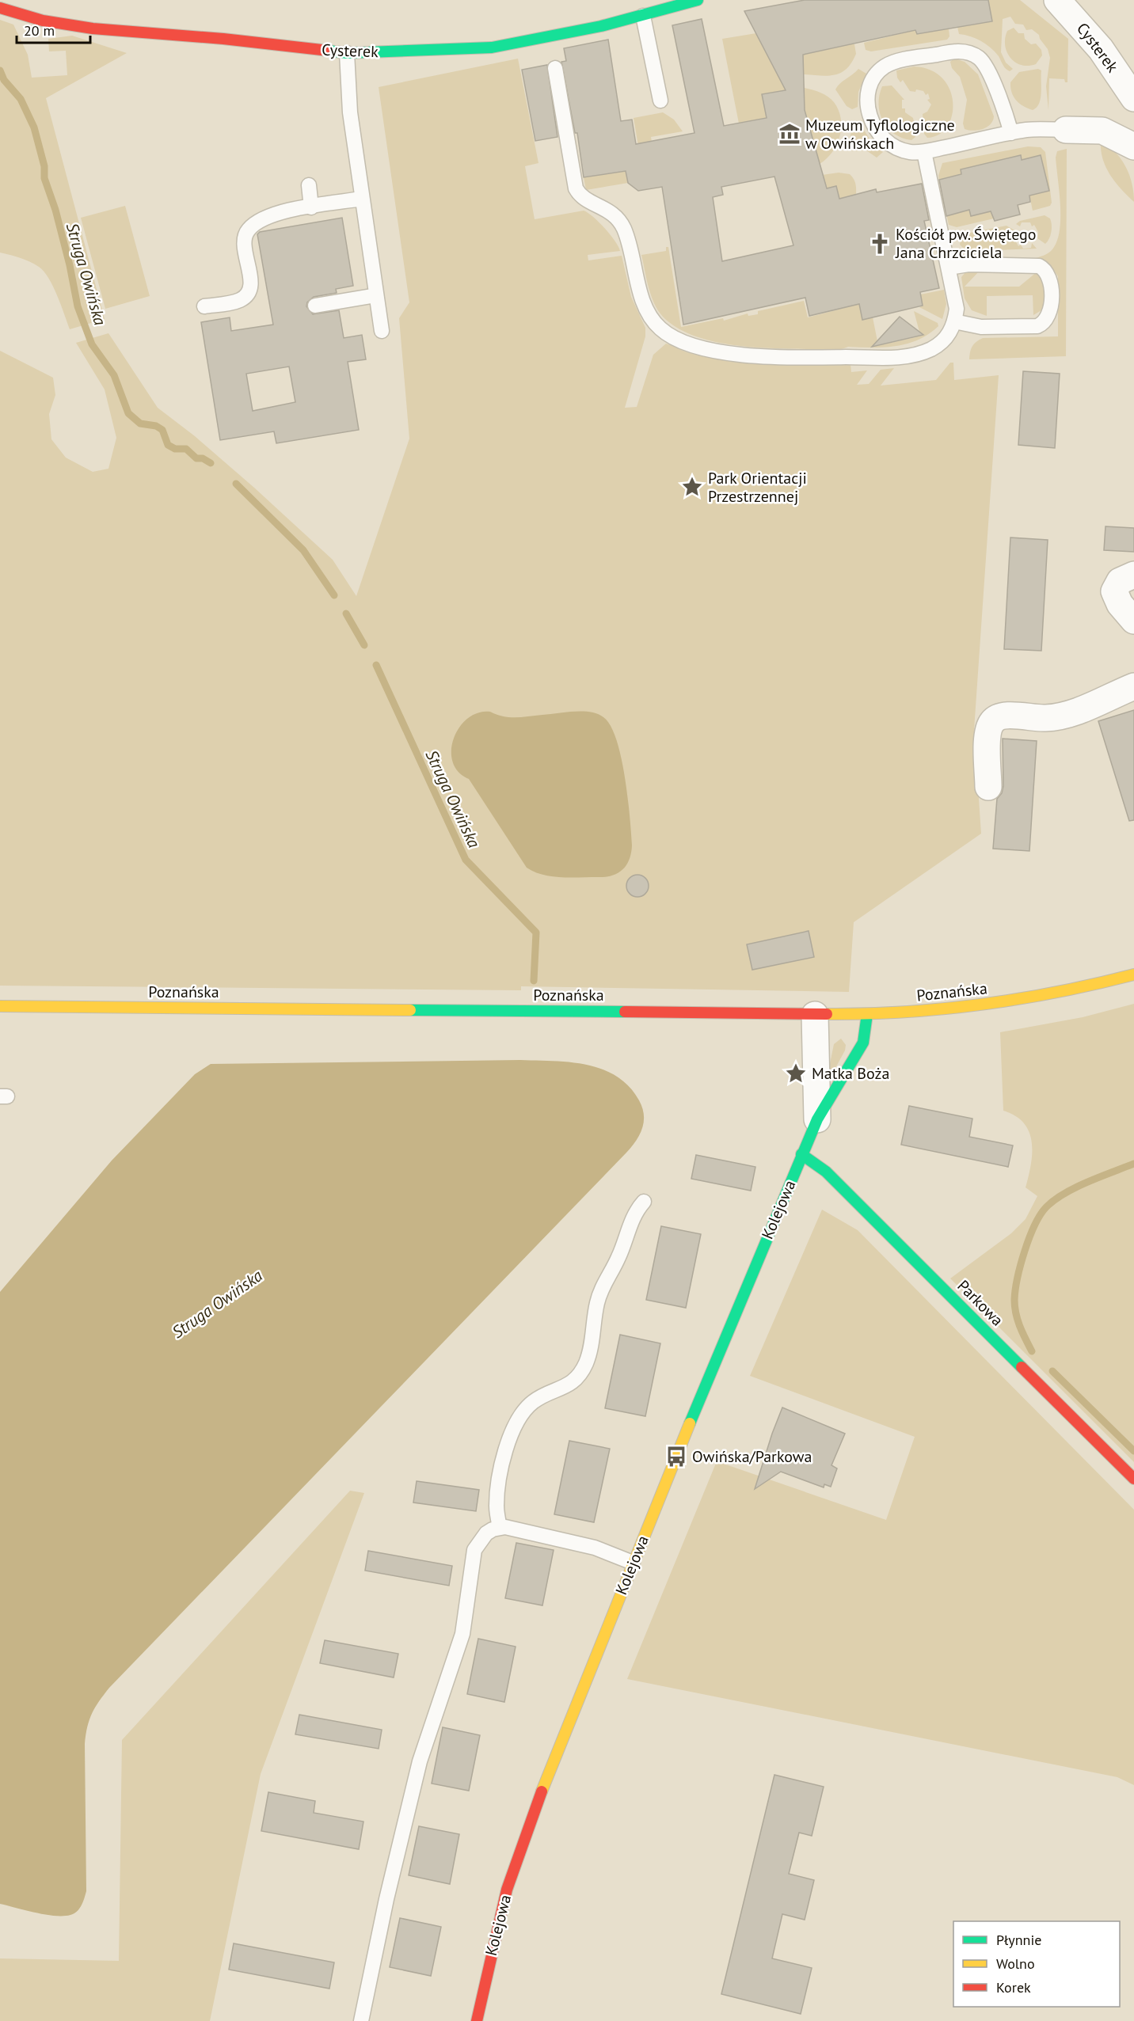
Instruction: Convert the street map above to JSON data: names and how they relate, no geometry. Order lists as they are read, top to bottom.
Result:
{
  "streets": {
    "street": [
      "Cysterek",
      "Poznańska",
      "Kolejowa",
      "Parkowa"
    ]
  },
  "crossings": [
    ["Poznańska", "Kolejowa"],
    ["Kolejowa", "Parkowa"]
  ],
  "water": ["Struga Owińska"],
  "places": {
    "museum": ["Muzeum Tyflologiczne w Owińskach"],
    "church": ["Kościół pw. Świętego Jana Chrzciciela"],
    "place": ["Park Orientacji Przestrzennej", "Matka Boża"],
    "bus stop": ["Owińska/Parkowa"]
  },
  "legend": ["Płynnie", "Wolno", "Korek"],
  "scale_bar": "20 m"
}
